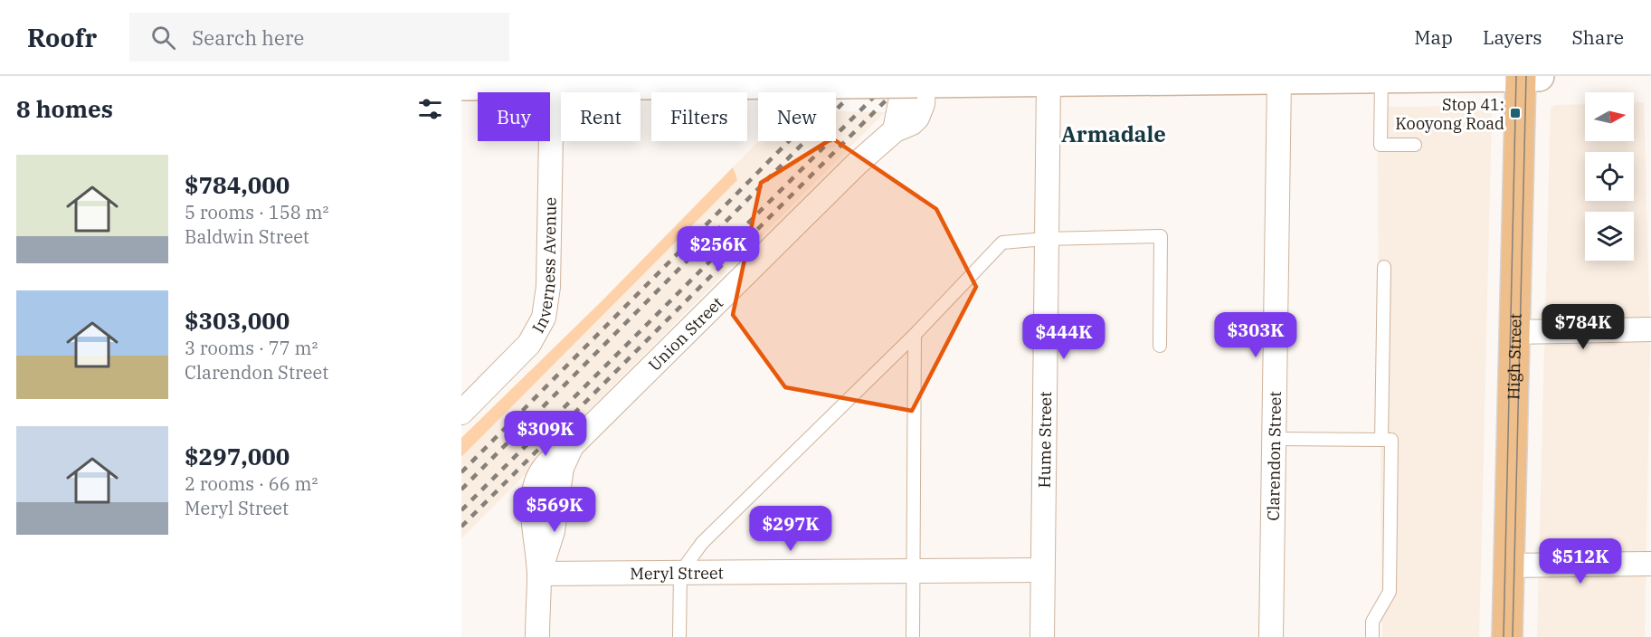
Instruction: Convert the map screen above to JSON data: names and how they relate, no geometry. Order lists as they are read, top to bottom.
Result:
{
  "streets": {
    "main road": ["High Street"],
    "street": [
      "Inverness Avenue",
      "Union Street",
      "Hume Street",
      "Clarendon Street",
      "Meryl Street"
    ]
  },
  "crossings": [
    ["Union Street", "Meryl Street"],
    ["Hume Street", "Meryl Street"]
  ],
  "districts": ["Armadale"],
  "places": {
    "transit": ["Stop 41: Kooyong Road"]
  },
  "north": "right",
  "page": {
    "header": "Roofr",
    "search": "Search here",
    "nav": ["Map", "Layers", "Share"],
    "heading": "8 homes",
    "chip": [
      "Buy",
      "Rent",
      "Filters",
      "New"
    ],
    "list": [
      {
        "name": "$784,000",
        "note": "5 rooms · 158 m² · Baldwin Street"
      },
      {
        "name": "$303,000",
        "note": "3 rooms · 77 m² · Clarendon Street"
      },
      {
        "name": "$297,000",
        "note": "2 rooms · 66 m² · Meryl Street"
      }
    ],
    "price": [
      "$256K",
      "$784K",
      "$303K",
      "$444K",
      "$309K",
      "$569K",
      "$297K",
      "$512K"
    ]
  }
}
